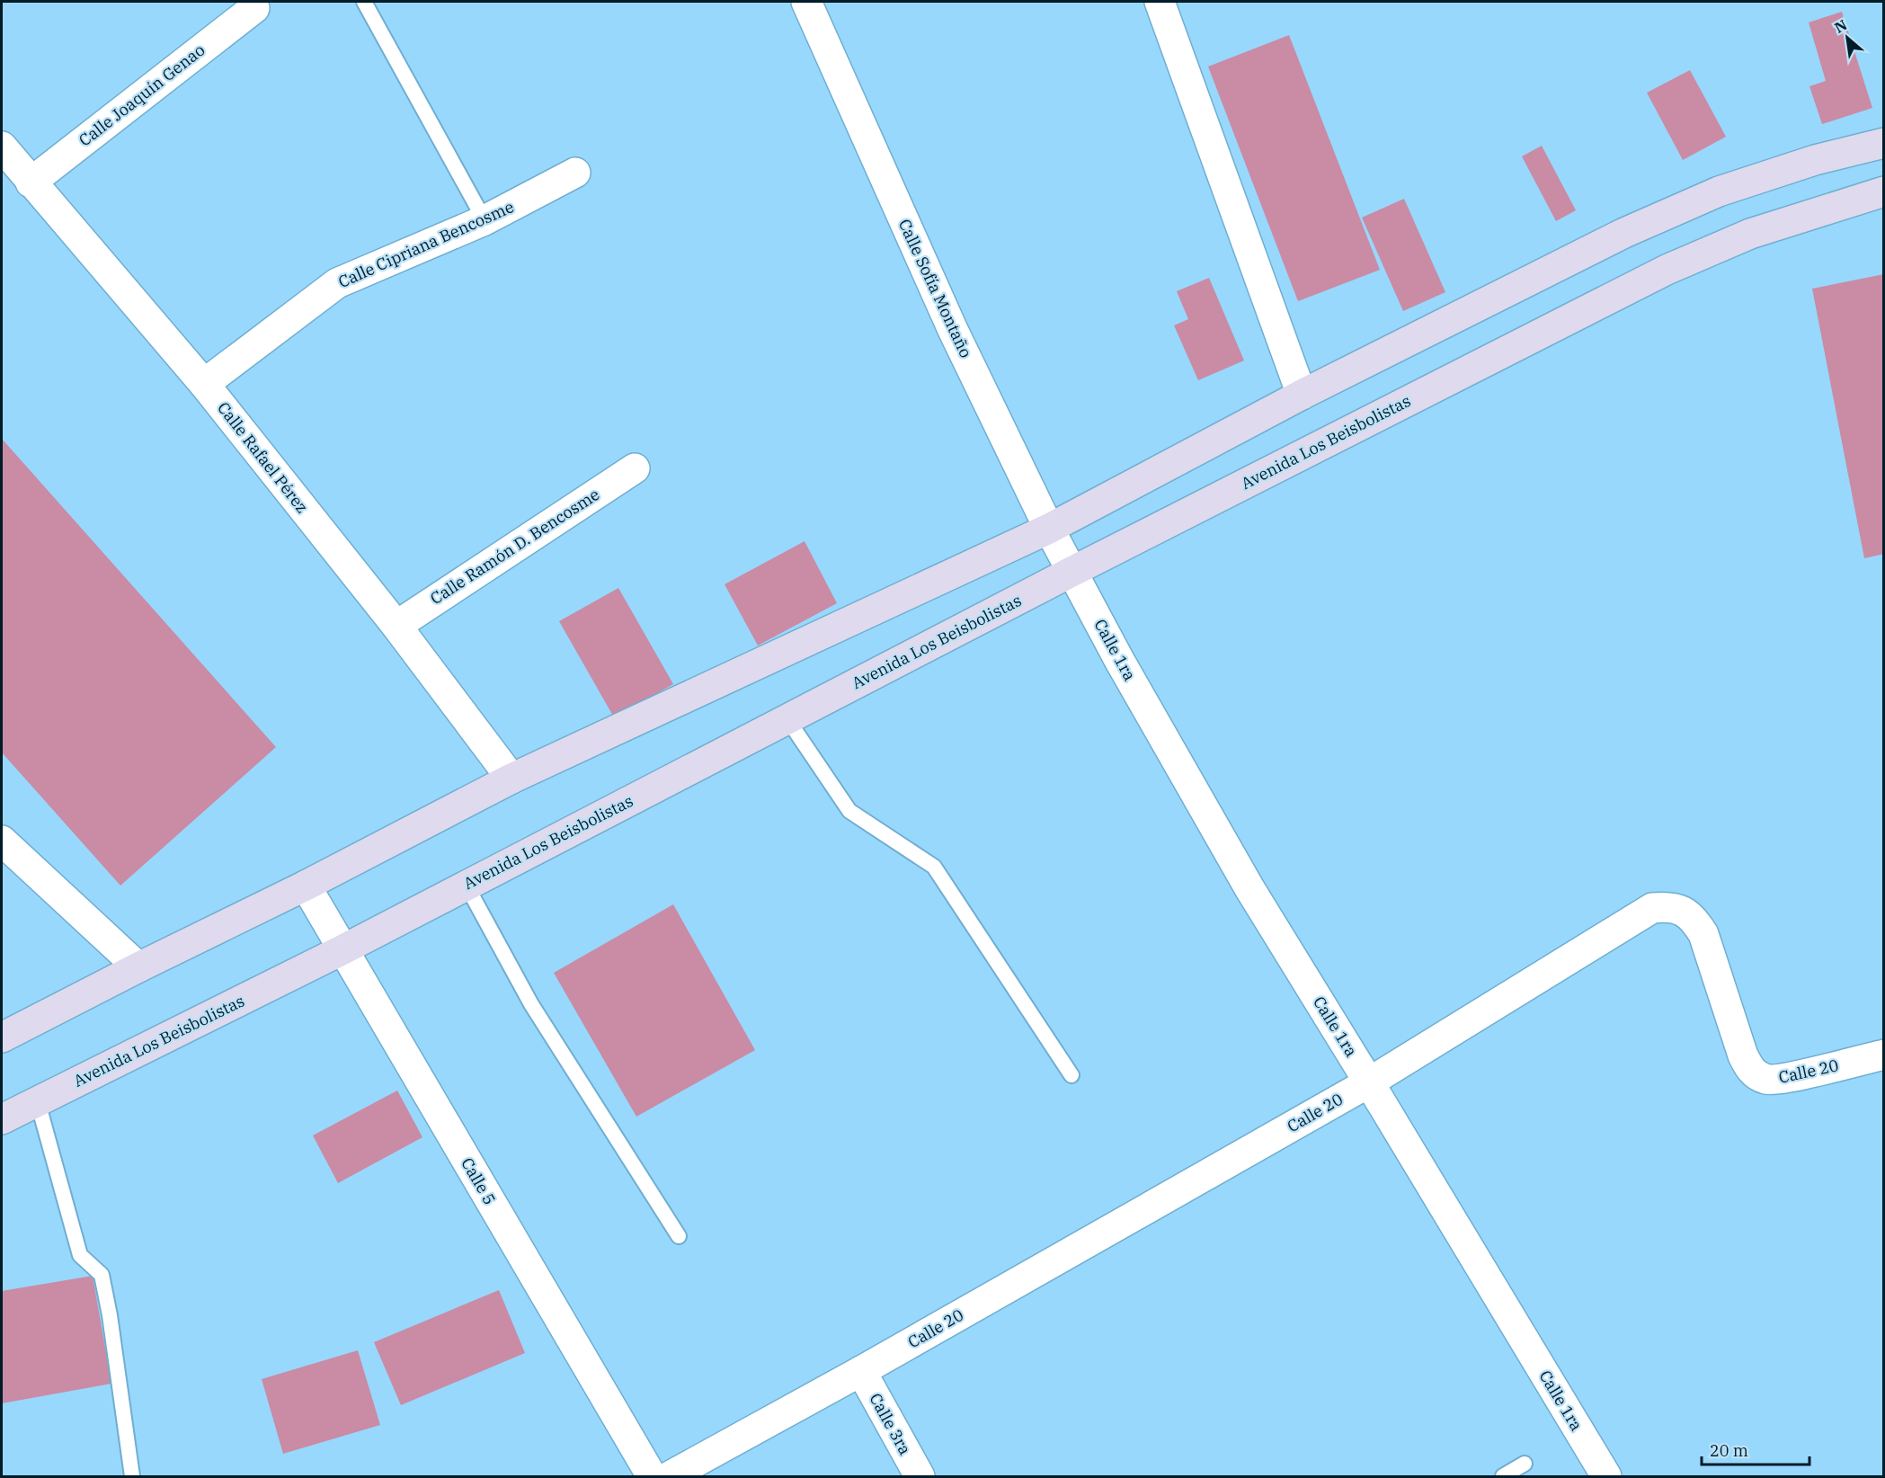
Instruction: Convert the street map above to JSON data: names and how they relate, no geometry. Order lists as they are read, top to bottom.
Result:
{
  "streets": {
    "main road": ["Avenida Los Beisbolistas"],
    "street": [
      "Calle Joaquín Genao",
      "Calle Cipriana Bencosme",
      "Calle Sofía Montaño",
      "Calle Rafael Pérez",
      "Calle Ramón D. Bencosme",
      "Calle 1ra",
      "Calle 20",
      "Calle 5",
      "Calle 3ra"
    ]
  },
  "crossings": [
    ["Calle Joaquín Genao", "Calle Rafael Pérez"],
    ["Calle Cipriana Bencosme", "Calle Rafael Pérez"],
    ["Calle Sofía Montaño", "Avenida Los Beisbolistas"],
    ["Calle Sofía Montaño", "Calle 1ra"],
    ["Avenida Los Beisbolistas", "Calle 1ra"],
    ["Avenida Los Beisbolistas", "Calle 5"],
    ["Calle Rafael Pérez", "Calle Ramón D. Bencosme"],
    ["Calle 1ra", "Calle 20"],
    ["Calle 20", "Calle 3ra"]
  ],
  "scale_bar": "20 m",
  "north": "top left"
}
